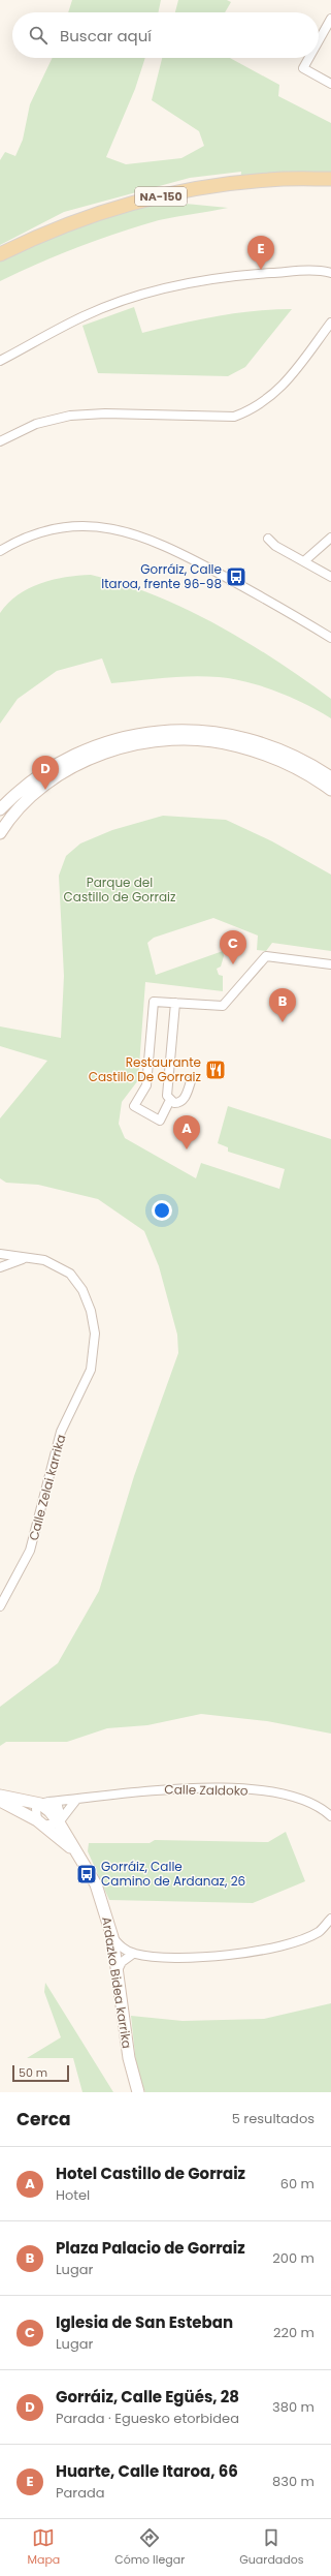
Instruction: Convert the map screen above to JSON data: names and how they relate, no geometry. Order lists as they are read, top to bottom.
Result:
{
  "streets": {
    "main road": ["NA-150"],
    "street": ["Calle Zelai karrika", "Calle Zaldoko", "Ardazko Bidea karrika"]
  },
  "crossings": [
    ["Calle Zaldoko", "Ardazko Bidea karrika"]
  ],
  "parks": ["Parque del Castillo de Gorraiz"],
  "places": {
    "bus stop": ["Gorráiz, Calle Itaroa, frente 96-98", "Gorráiz, Calle Camino de Ardanaz, 26"],
    "restaurant": ["Restaurante Castillo De Gorraiz"]
  },
  "scale_bar": "50 m",
  "page": {
    "search": "Buscar aquí",
    "pins": [
      "E",
      "D",
      "C",
      "B",
      "A"
    ],
    "scale": "50 m",
    "heading": ["Cerca", "5 resultados"],
    "list": [
      {
        "mark": "A",
        "name": "Hotel Castillo de Gorraiz",
        "note": "Hotel",
        "value": "60 m"
      },
      {
        "mark": "B",
        "name": "Plaza Palacio de Gorraiz",
        "note": "Lugar",
        "value": "200 m"
      },
      {
        "mark": "C",
        "name": "Iglesia de San Esteban",
        "note": "Lugar",
        "value": "220 m"
      },
      {
        "mark": "D",
        "name": "Gorráiz, Calle Egüés, 28",
        "note": "Parada · Eguesko etorbidea",
        "value": "380 m"
      },
      {
        "mark": "E",
        "name": "Huarte, Calle Itaroa, 66",
        "note": "Parada",
        "value": "830 m"
      }
    ],
    "nav": ["Mapa", "Cómo llegar", "Guardados"]
  }
}
